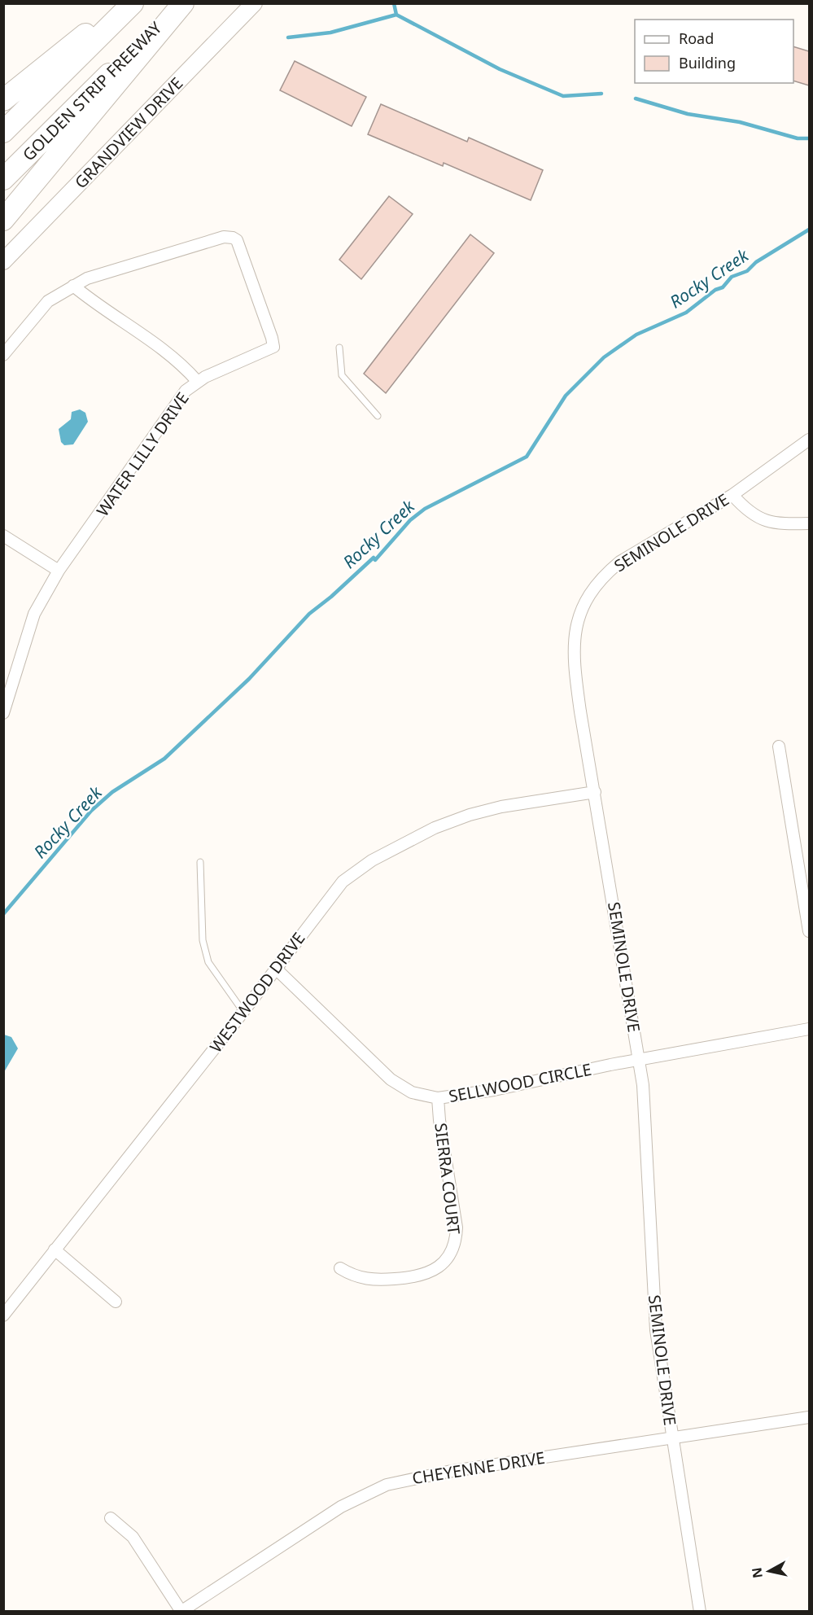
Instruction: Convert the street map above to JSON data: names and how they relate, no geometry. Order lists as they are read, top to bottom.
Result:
{
  "streets": {
    "highway": ["GOLDEN STRIP FREEWAY"],
    "street": [
      "GRANDVIEW DRIVE",
      "WATER LILLY DRIVE",
      "SEMINOLE DRIVE",
      "WESTWOOD DRIVE",
      "SELLWOOD CIRCLE",
      "SIERRA COURT",
      "CHEYENNE DRIVE"
    ]
  },
  "crossings": [
    ["SEMINOLE DRIVE", "WESTWOOD DRIVE"],
    ["SEMINOLE DRIVE", "SELLWOOD CIRCLE"],
    ["SEMINOLE DRIVE", "CHEYENNE DRIVE"],
    ["WESTWOOD DRIVE", "SELLWOOD CIRCLE"],
    ["SELLWOOD CIRCLE", "SIERRA COURT"]
  ],
  "water": ["Rocky Creek"],
  "legend": ["Road", "Building"],
  "north": "left"
}
